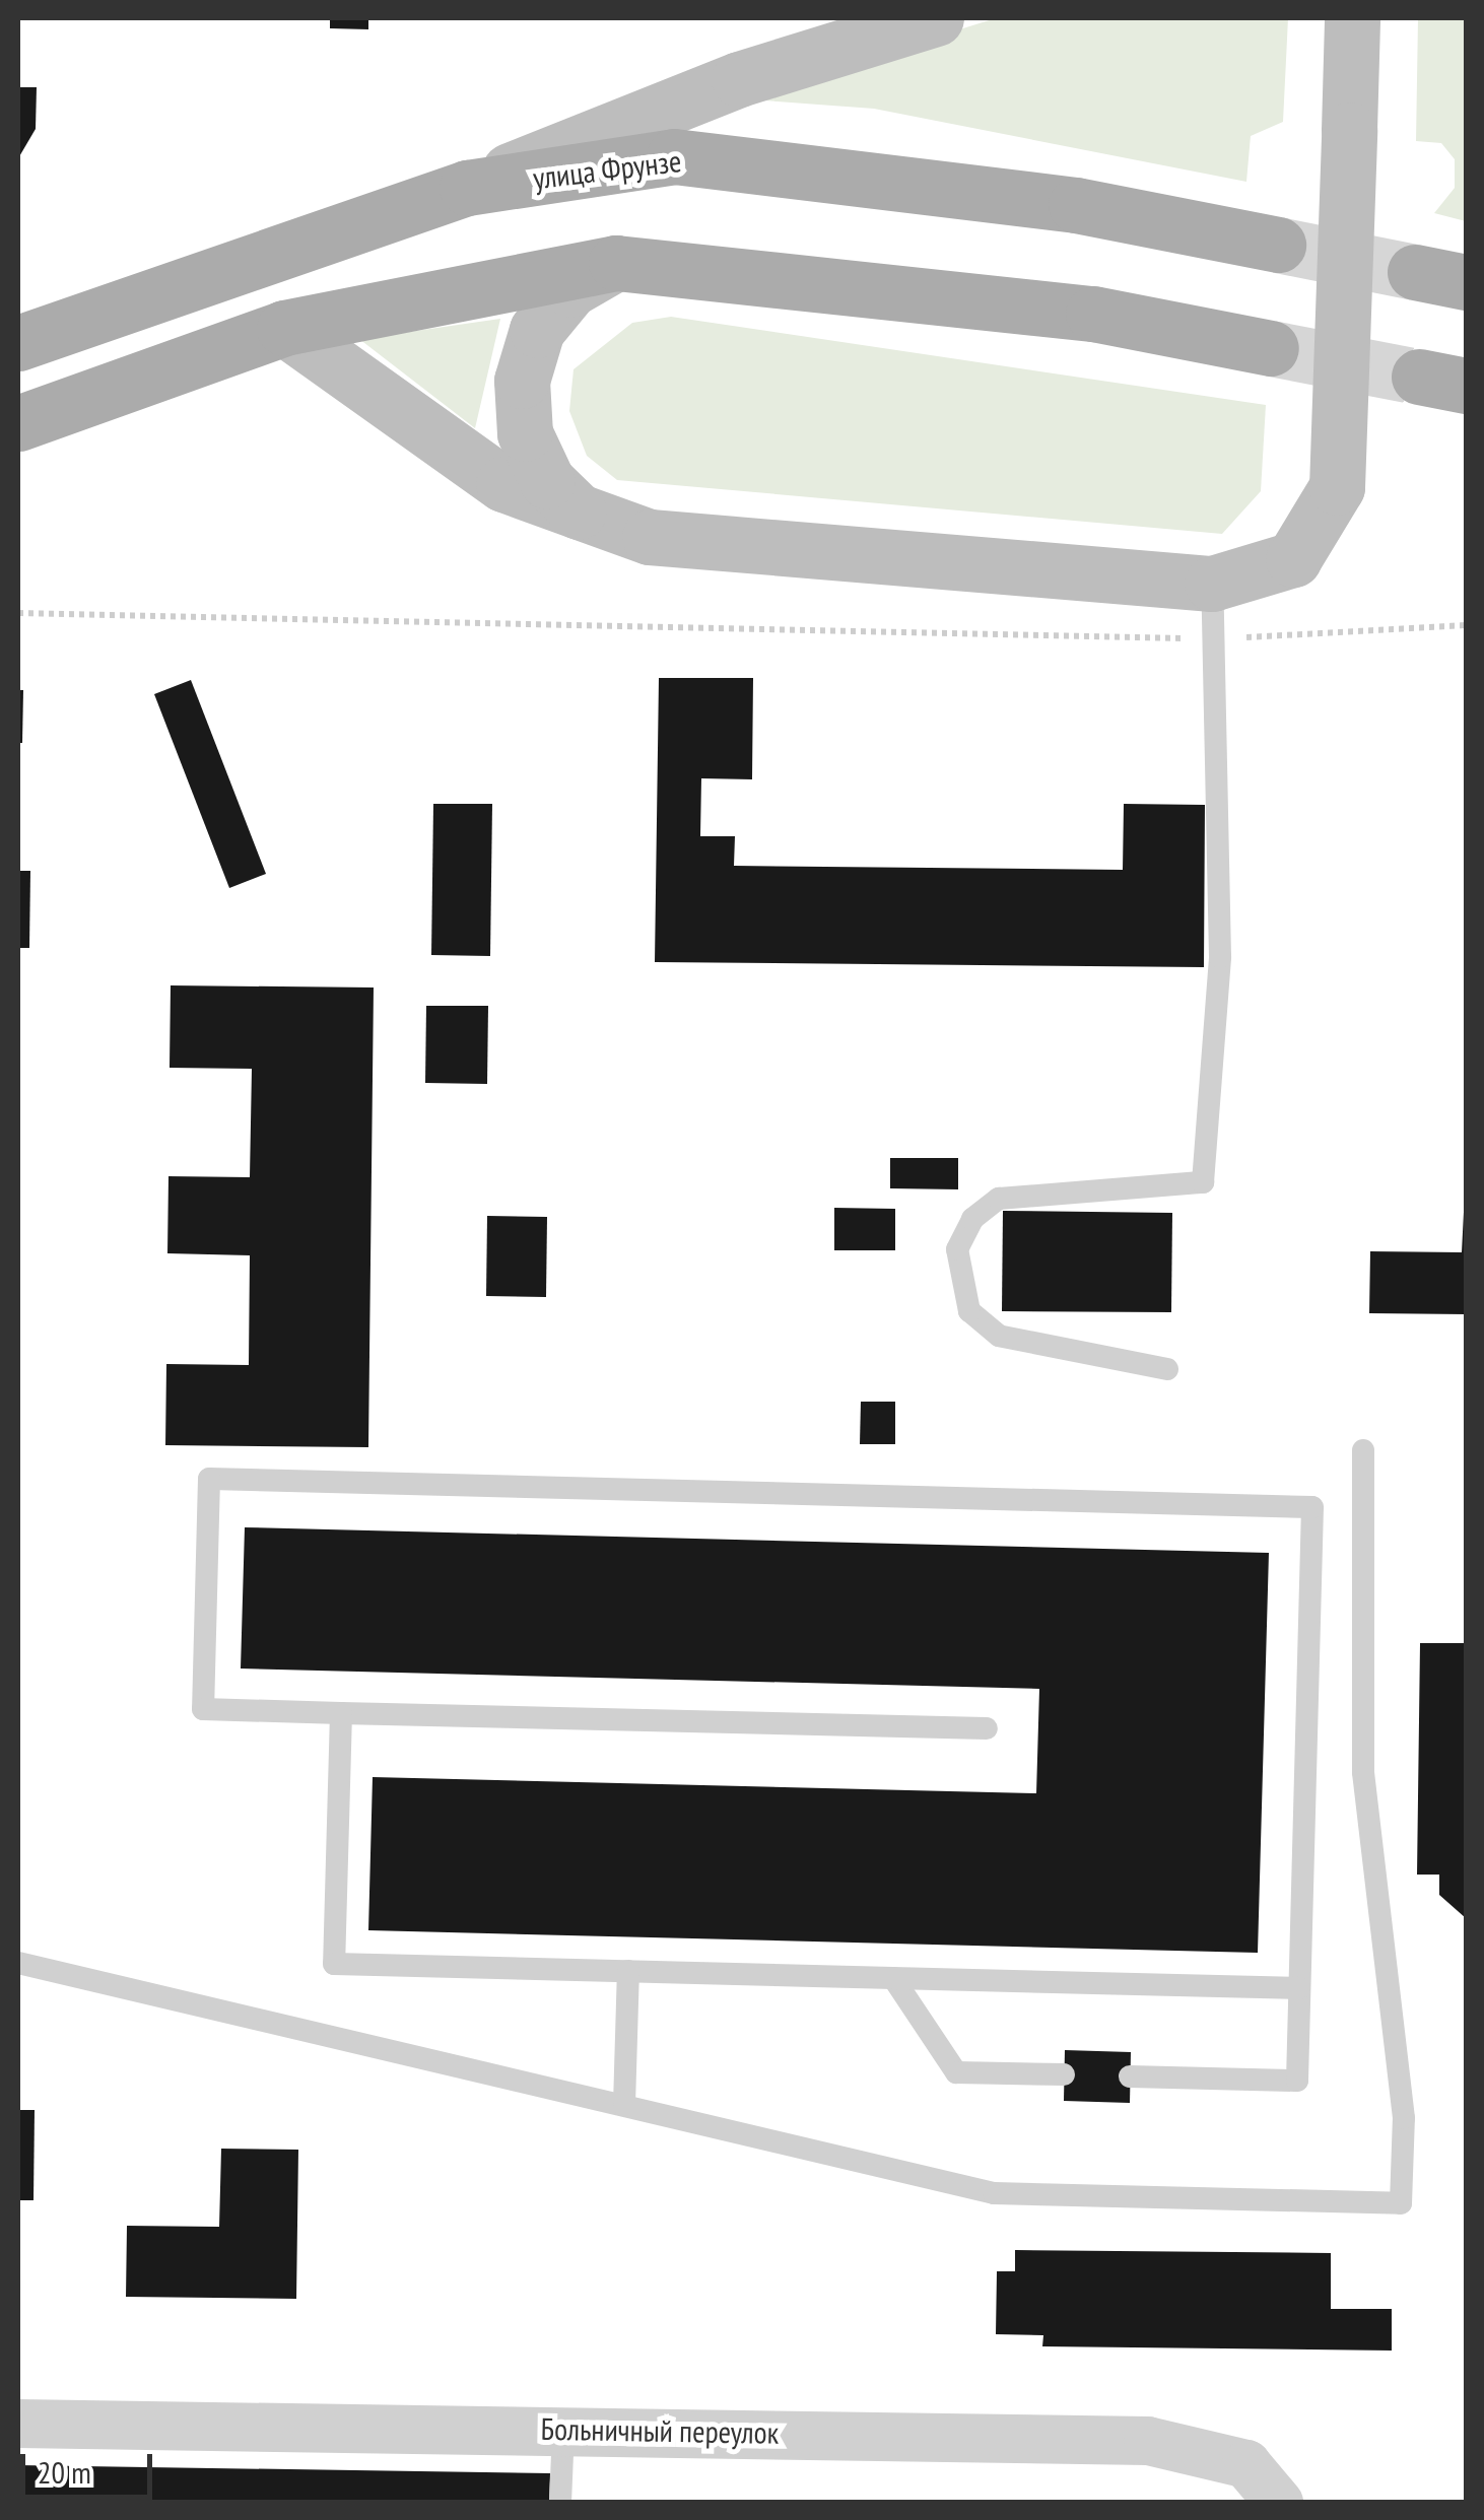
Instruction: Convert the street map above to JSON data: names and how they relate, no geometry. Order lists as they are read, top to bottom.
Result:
{
  "streets": {
    "main road": ["улица Фрунзе"],
    "street": ["Больничный переулок"]
  },
  "scale_bar": "20 m"
}
